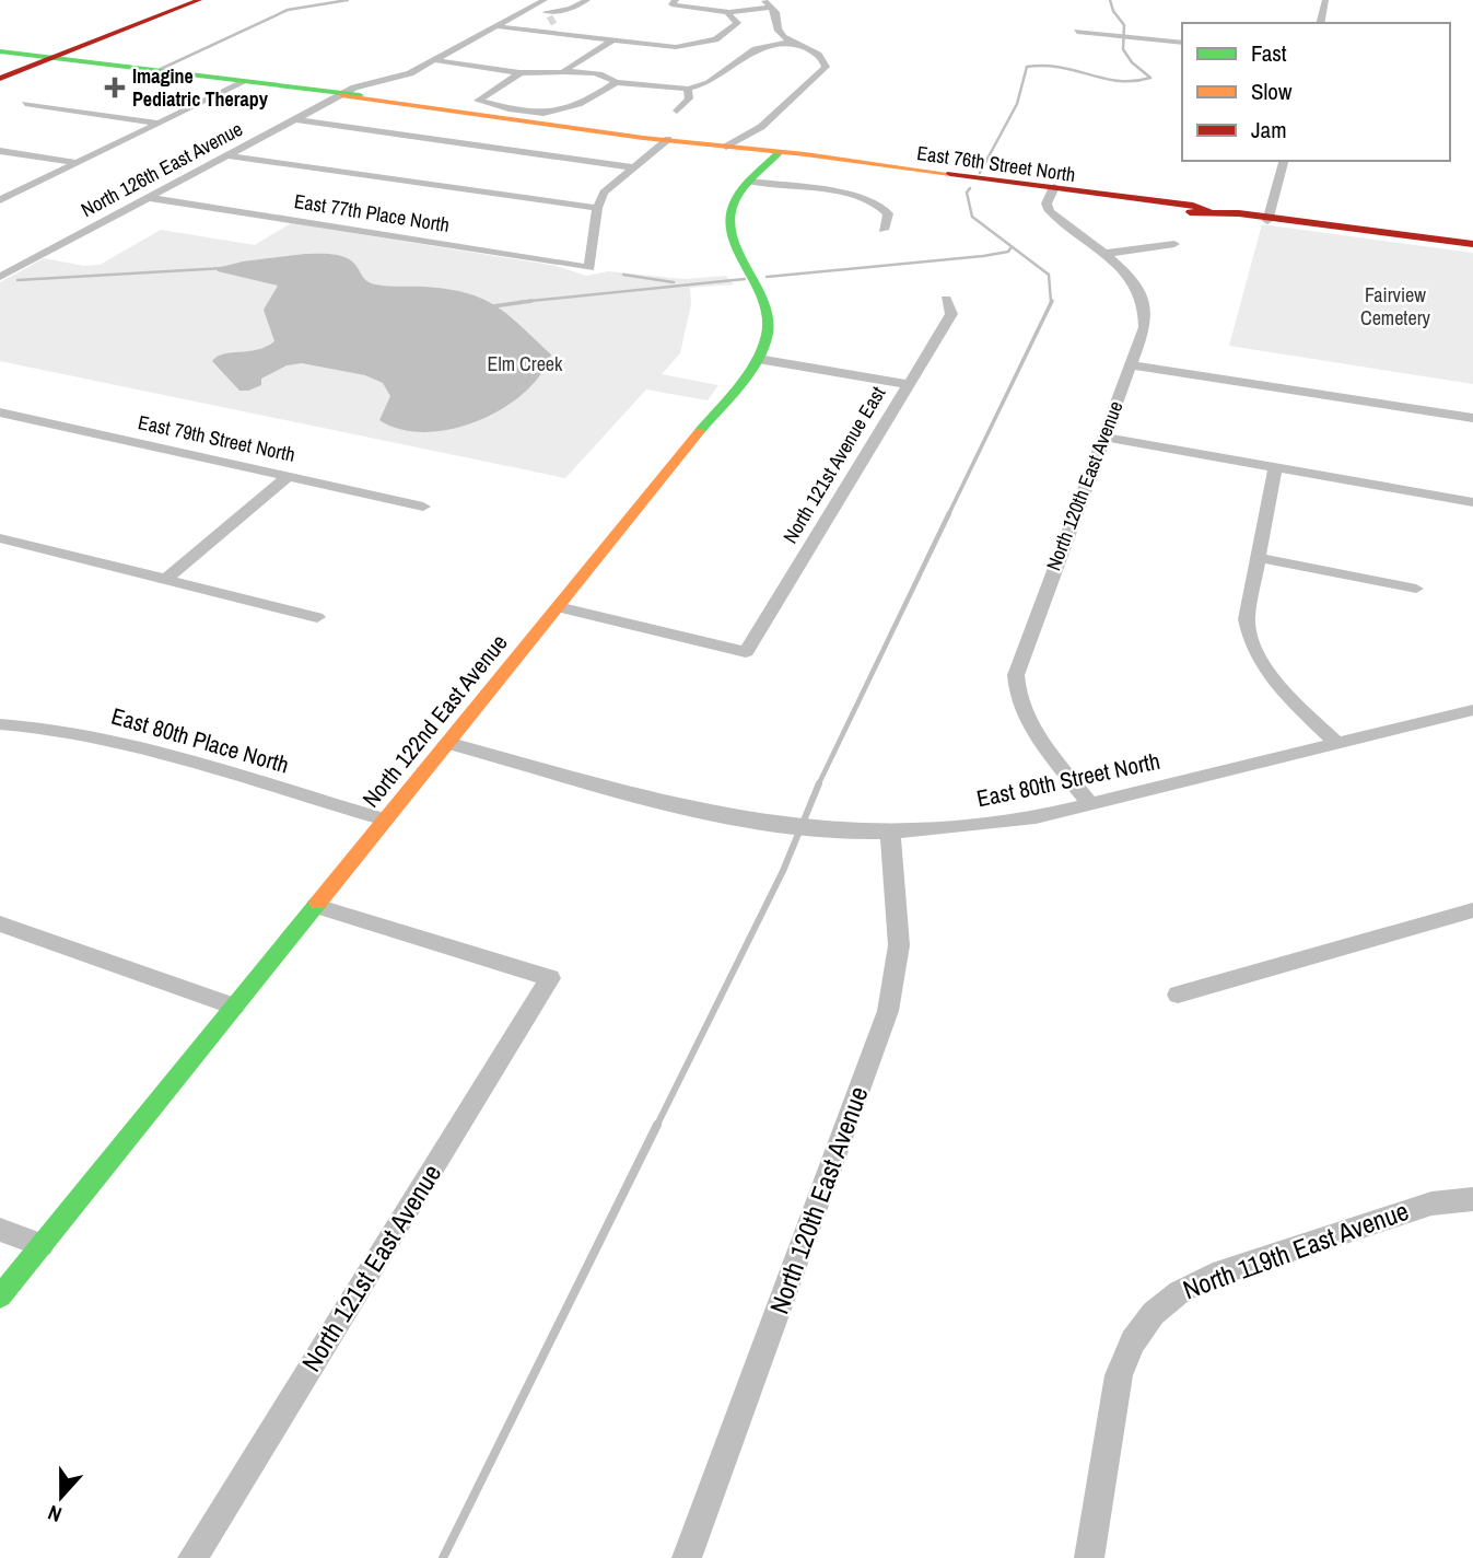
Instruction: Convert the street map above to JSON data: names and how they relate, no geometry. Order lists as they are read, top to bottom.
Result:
{
  "streets": {
    "main road": ["East 76th Street North", "North 122nd East Avenue"],
    "street": [
      "North 126th East Avenue",
      "East 77th Place North",
      "East 79th Street North",
      "North 121st Avenue East",
      "North 120th East Avenue",
      "East 80th Place North",
      "East 80th Street North",
      "North 119th East Avenue",
      "North 121st East Avenue"
    ]
  },
  "crossings": [
    ["East 76th Street North", "North 126th East Avenue"],
    ["East 76th Street North", "North 120th East Avenue"],
    ["East 76th Street North", "North 122nd East Avenue"],
    ["North 126th East Avenue", "East 77th Place North"],
    ["North 121st Avenue East", "North 122nd East Avenue"],
    ["North 120th East Avenue", "East 80th Street North"],
    ["North 122nd East Avenue", "East 80th Place North"],
    ["North 122nd East Avenue", "East 80th Street North"],
    ["North 122nd East Avenue", "North 121st East Avenue"]
  ],
  "parks": ["Fairview Cemetery", "Elm Creek"],
  "places": {
    "health": ["Imagine Pediatric Therapy"]
  },
  "legend": ["Fast", "Slow", "Jam"],
  "north": "bottom"
}
